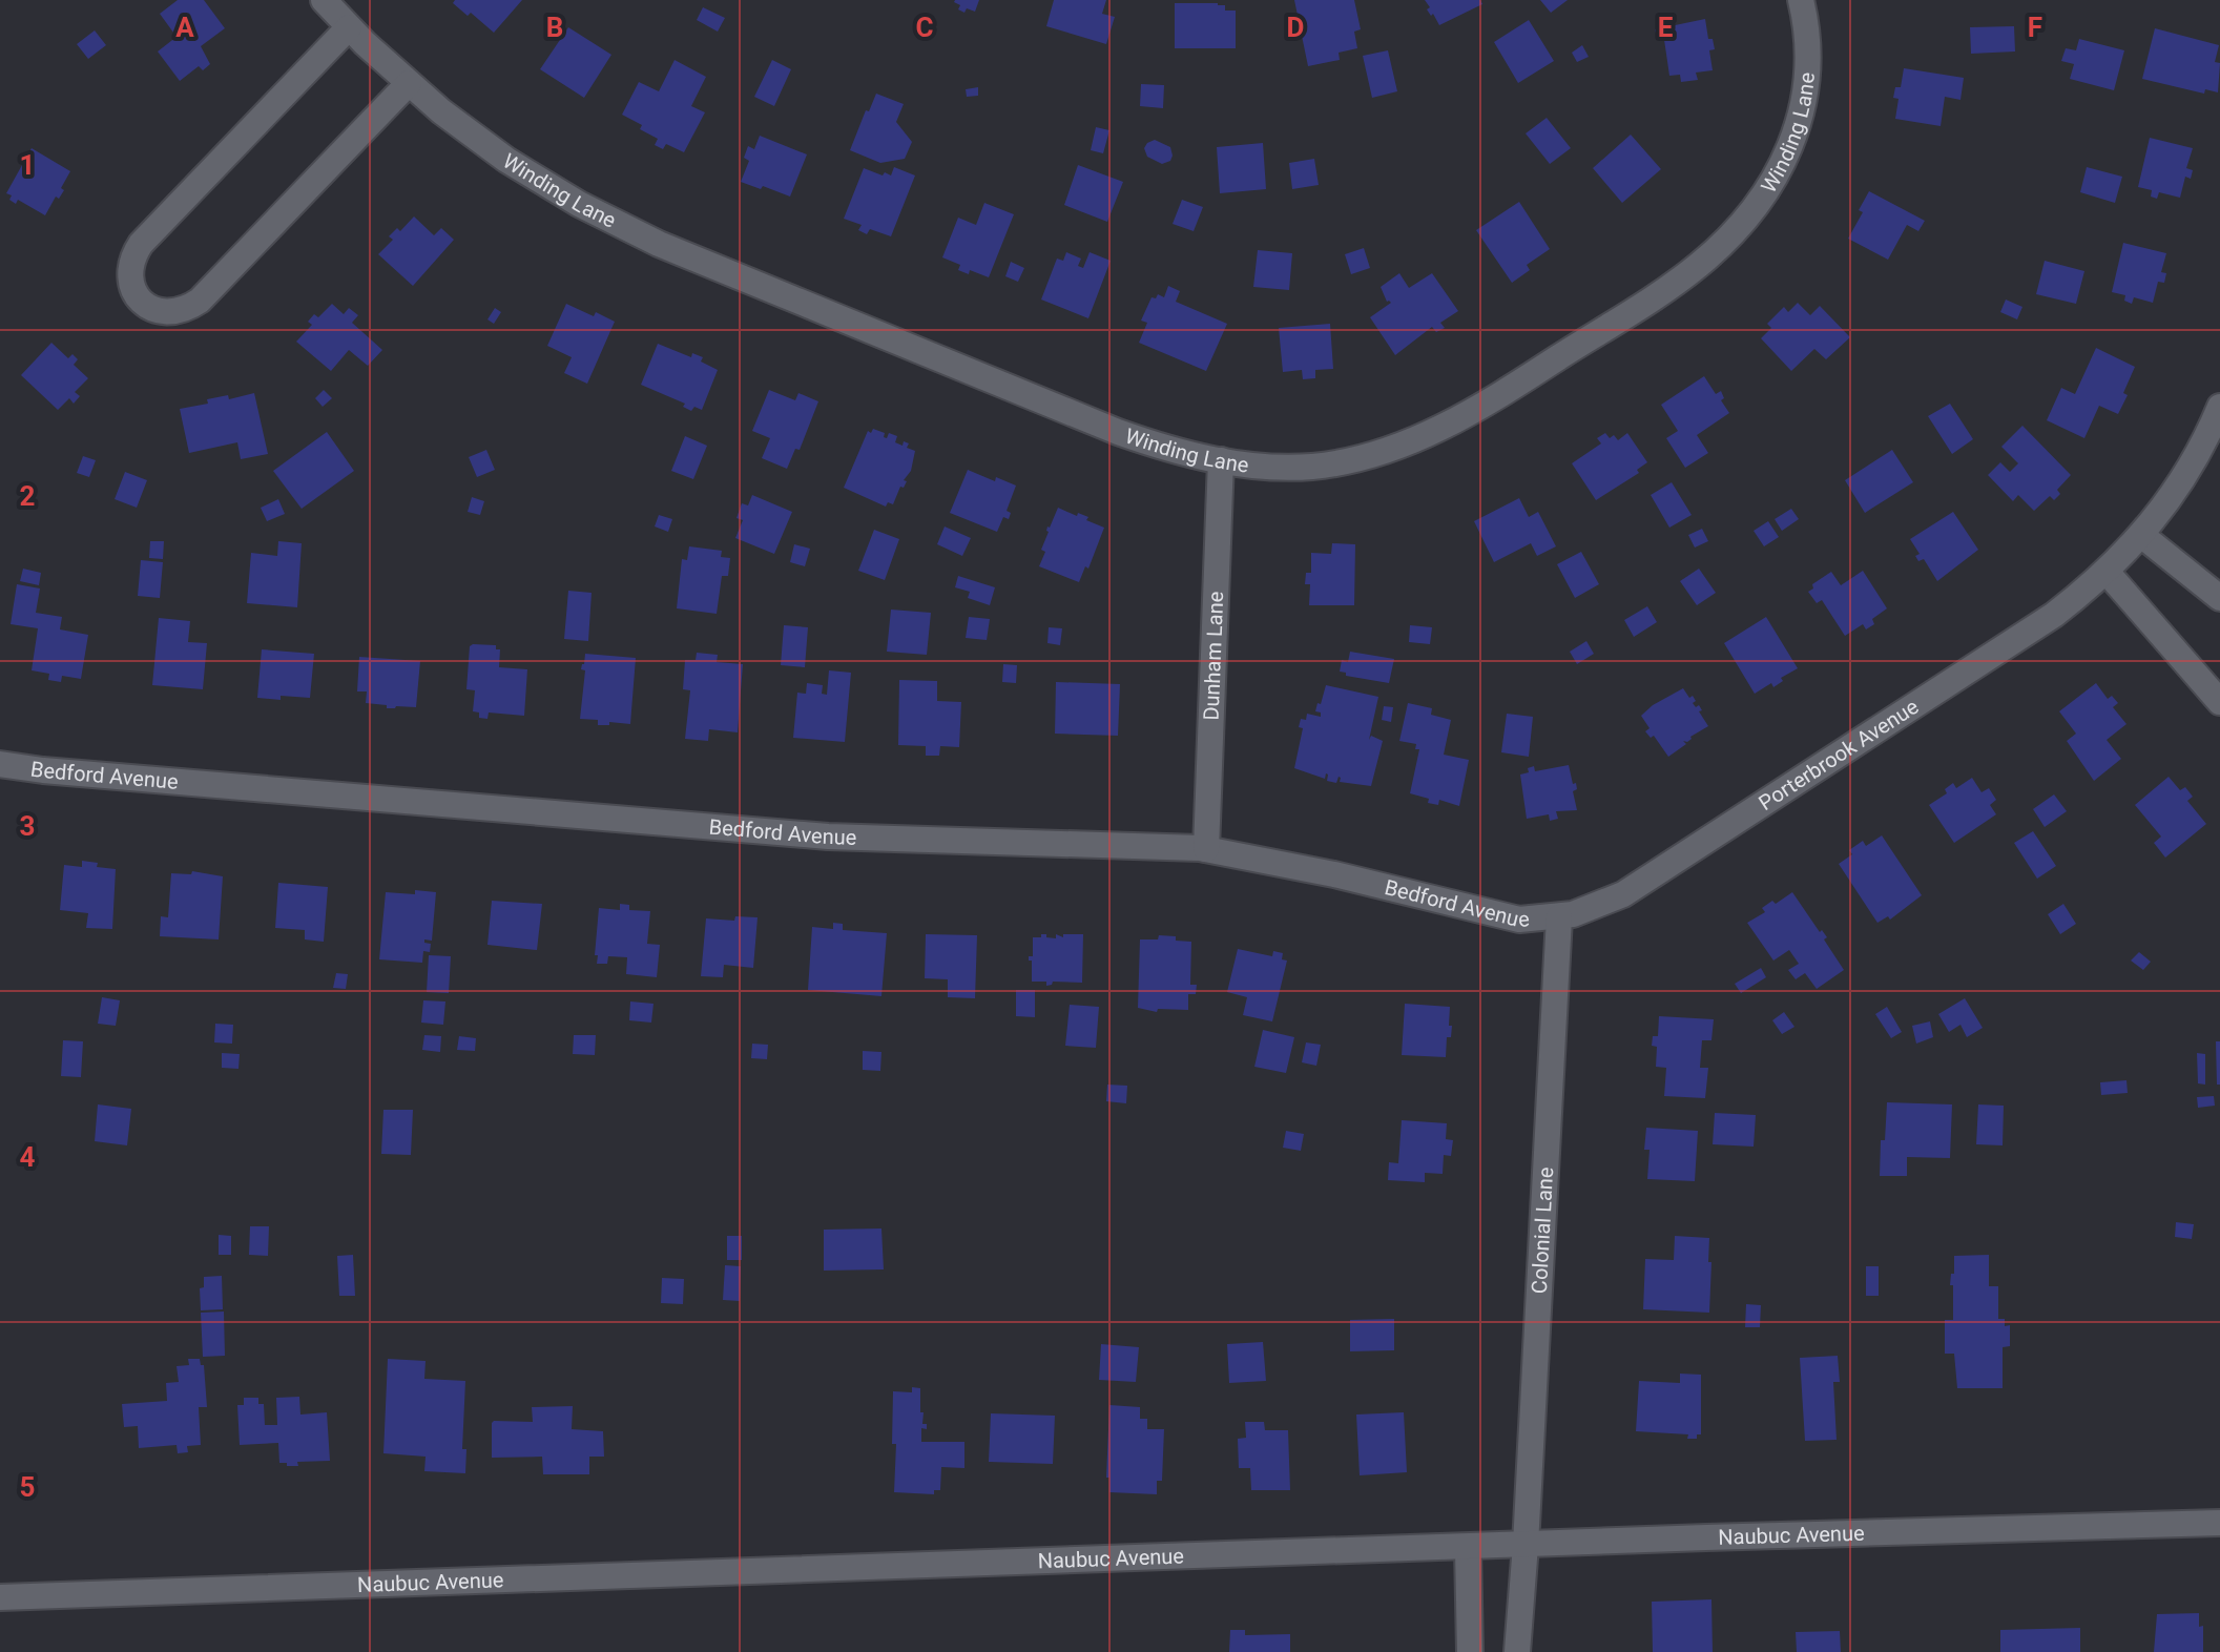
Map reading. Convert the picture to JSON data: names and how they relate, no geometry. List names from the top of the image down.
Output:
{
  "streets": {
    "street": [
      "Winding Lane",
      "Dunham Lane",
      "Porterbrook Avenue",
      "Bedford Avenue",
      "Colonial Lane",
      "Naubuc Avenue"
    ]
  },
  "crossings": [
    ["Winding Lane", "Dunham Lane"],
    ["Dunham Lane", "Bedford Avenue"],
    ["Porterbrook Avenue", "Bedford Avenue"],
    ["Porterbrook Avenue", "Colonial Lane"],
    ["Bedford Avenue", "Colonial Lane"],
    ["Colonial Lane", "Naubuc Avenue"]
  ],
  "grid": {
    "columns": [
      "A",
      "B",
      "C",
      "D",
      "E",
      "F"
    ],
    "rows": [
      "1",
      "2",
      "3",
      "4",
      "5"
    ]
  }
}
